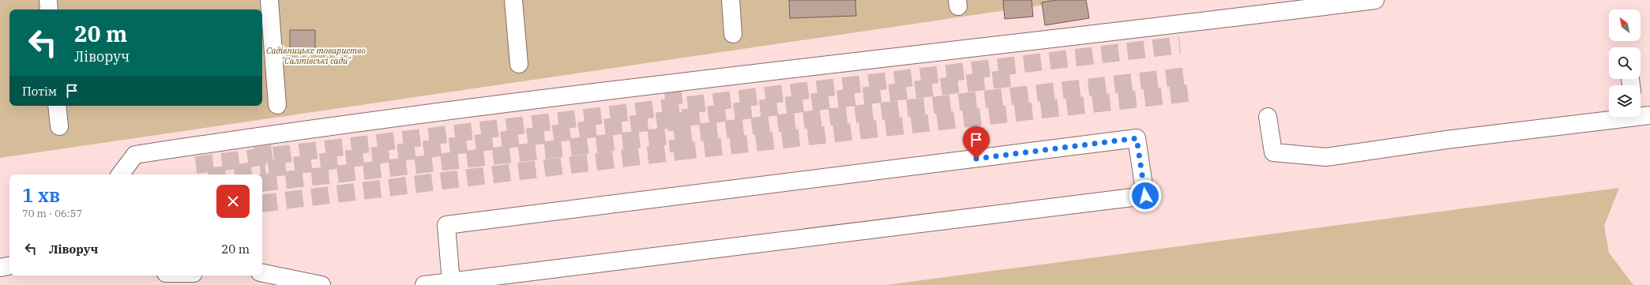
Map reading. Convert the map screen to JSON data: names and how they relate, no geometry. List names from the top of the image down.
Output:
{
  "parks": ["Садівницьке товариство \"Салтівські сади\""],
  "north": "top left",
  "page": {
    "turn": ["20 m", "Ліворуч"],
    "then": "Потім",
    "heading": ["1 хв", "70 m · 06:57"],
    "list": [
      {
        "name": "Ліворуч",
        "value": "20 m"
      }
    ]
  }
}
